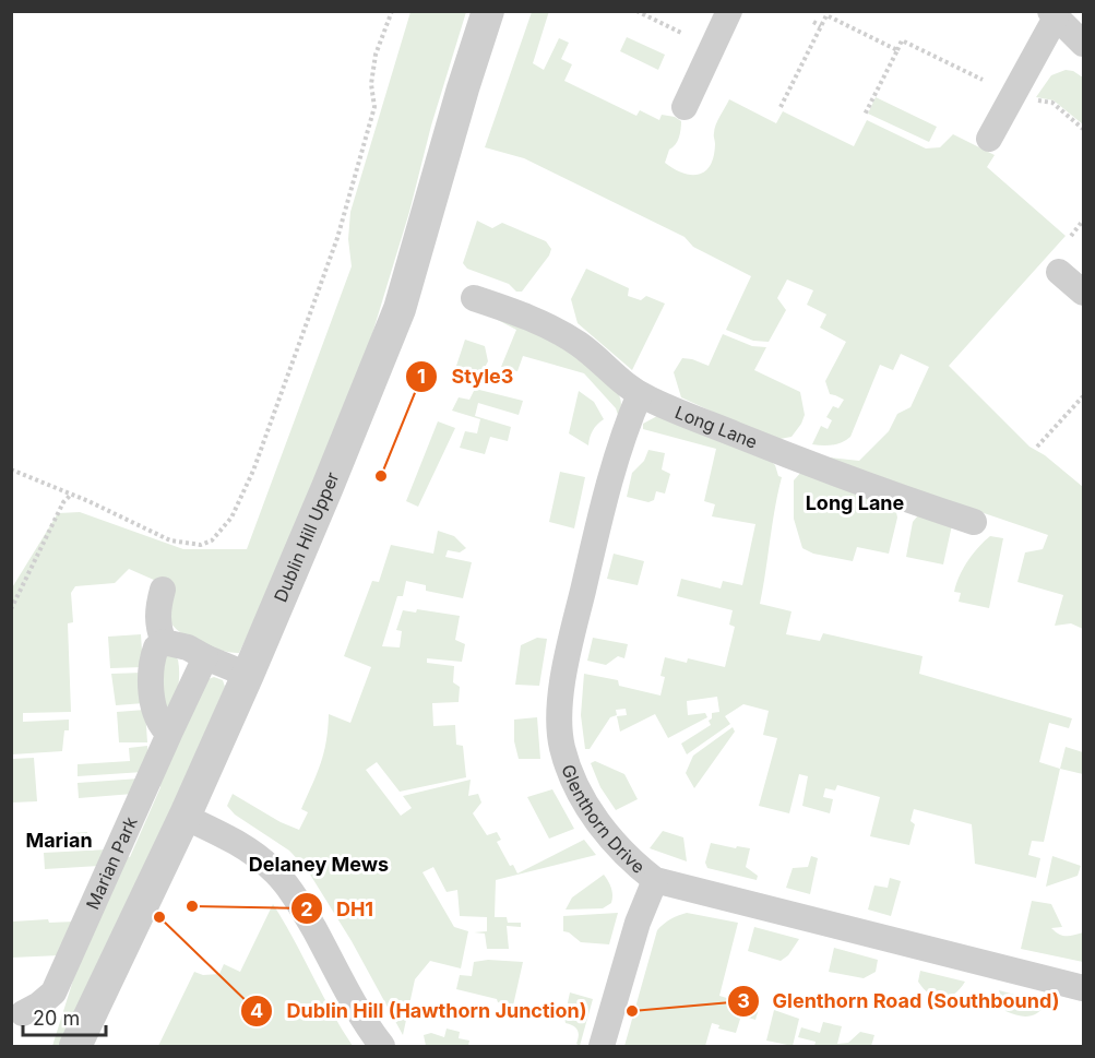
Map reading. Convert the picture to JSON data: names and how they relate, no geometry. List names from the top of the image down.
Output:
{
  "streets": {
    "street": [
      "Long Lane",
      "Dublin Hill Upper",
      "Glenthorn Drive",
      "Marian Park"
    ]
  },
  "crossings": [
    ["Long Lane", "Glenthorn Drive"]
  ],
  "districts": ["Long Lane", "Marian", "Delaney Mews"],
  "places": [
    "Style3",
    "DH1",
    "Dublin Hill (Hawthorn Junction)",
    "Glenthorn Road (Southbound)"
  ],
  "scale_bar": "20 m"
}
